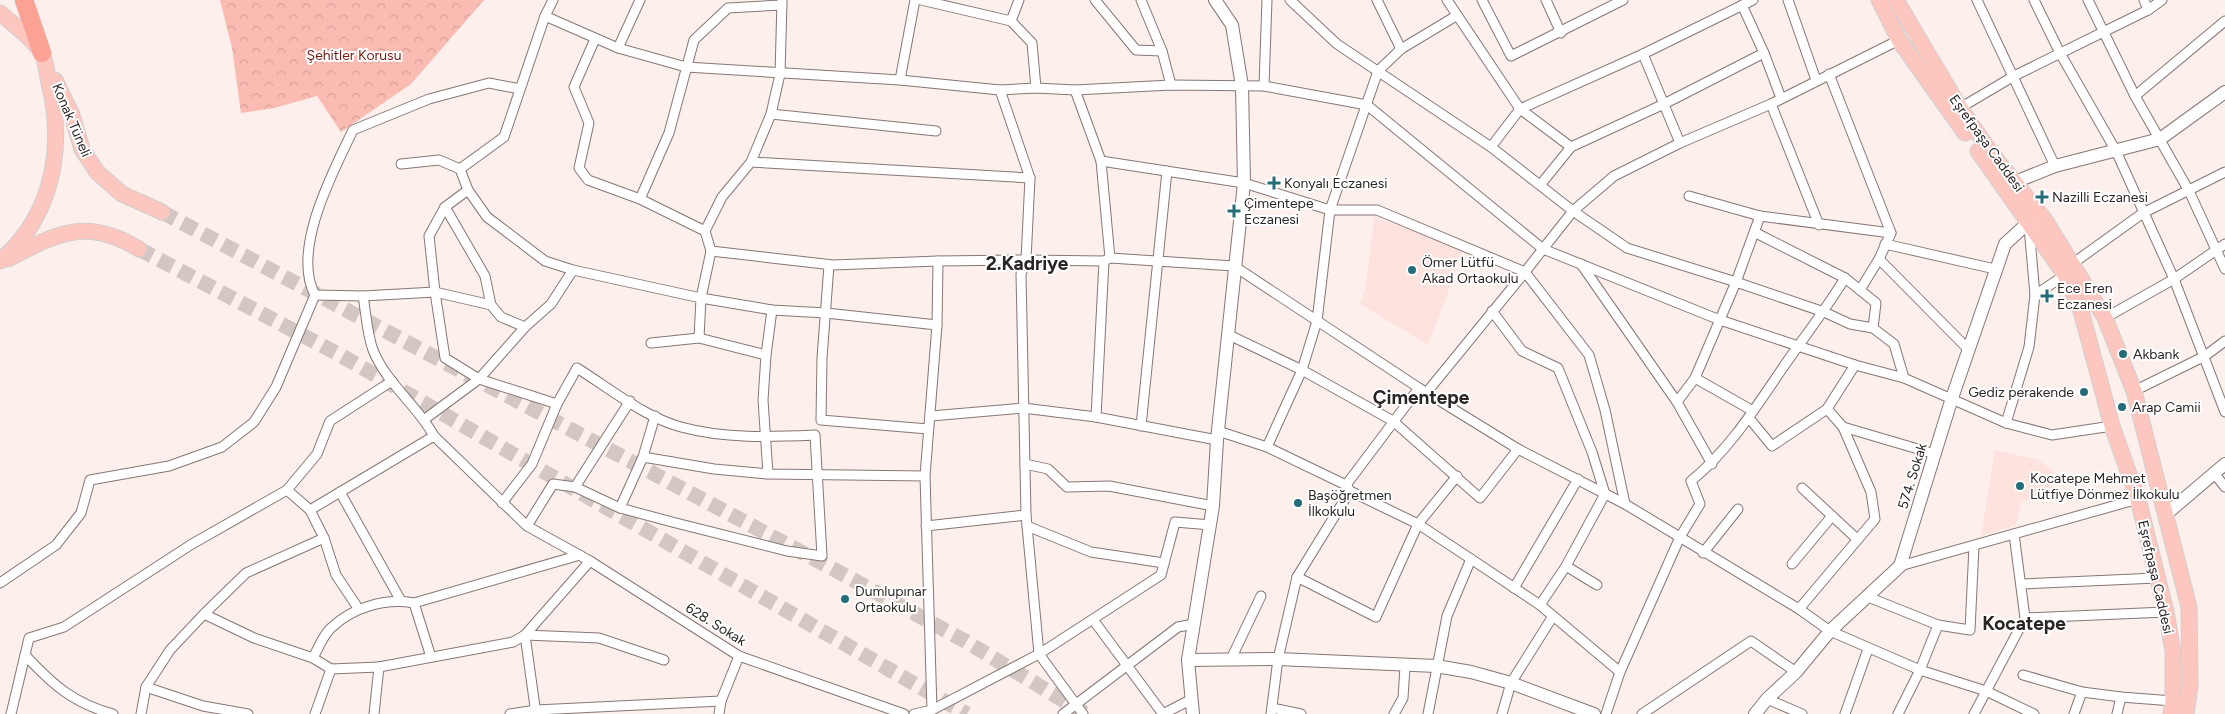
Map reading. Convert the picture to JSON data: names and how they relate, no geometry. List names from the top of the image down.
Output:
{
  "streets": {
    "main road": ["Konak Tüneli", "Eşrefpaşa Caddesi"],
    "street": ["574. Sokak", "628. Sokak"]
  },
  "crossings": [
    ["Eşrefpaşa Caddesi", "574. Sokak"]
  ],
  "districts": ["2.Kadriye", "Çimentepe", "Kocatepe"],
  "parks": ["Şehitler Korusu"],
  "places": {
    "health": [
      "Konyalı Eczanesi",
      "Nazilli Eczanesi",
      "Çimentepe Eczanesi",
      "Ece Eren Eczanesi"
    ],
    "other": [
      "Ömer Lütfü Akad Ortaokulu",
      "Akbank",
      "Gediz perakende",
      "Arap Camii",
      "Kocatepe Mehmet Lütfiye Dönmez İlkokulu",
      "Başöğretmen İlkokulu",
      "Dumlupınar Ortaokulu"
    ]
  }
}
